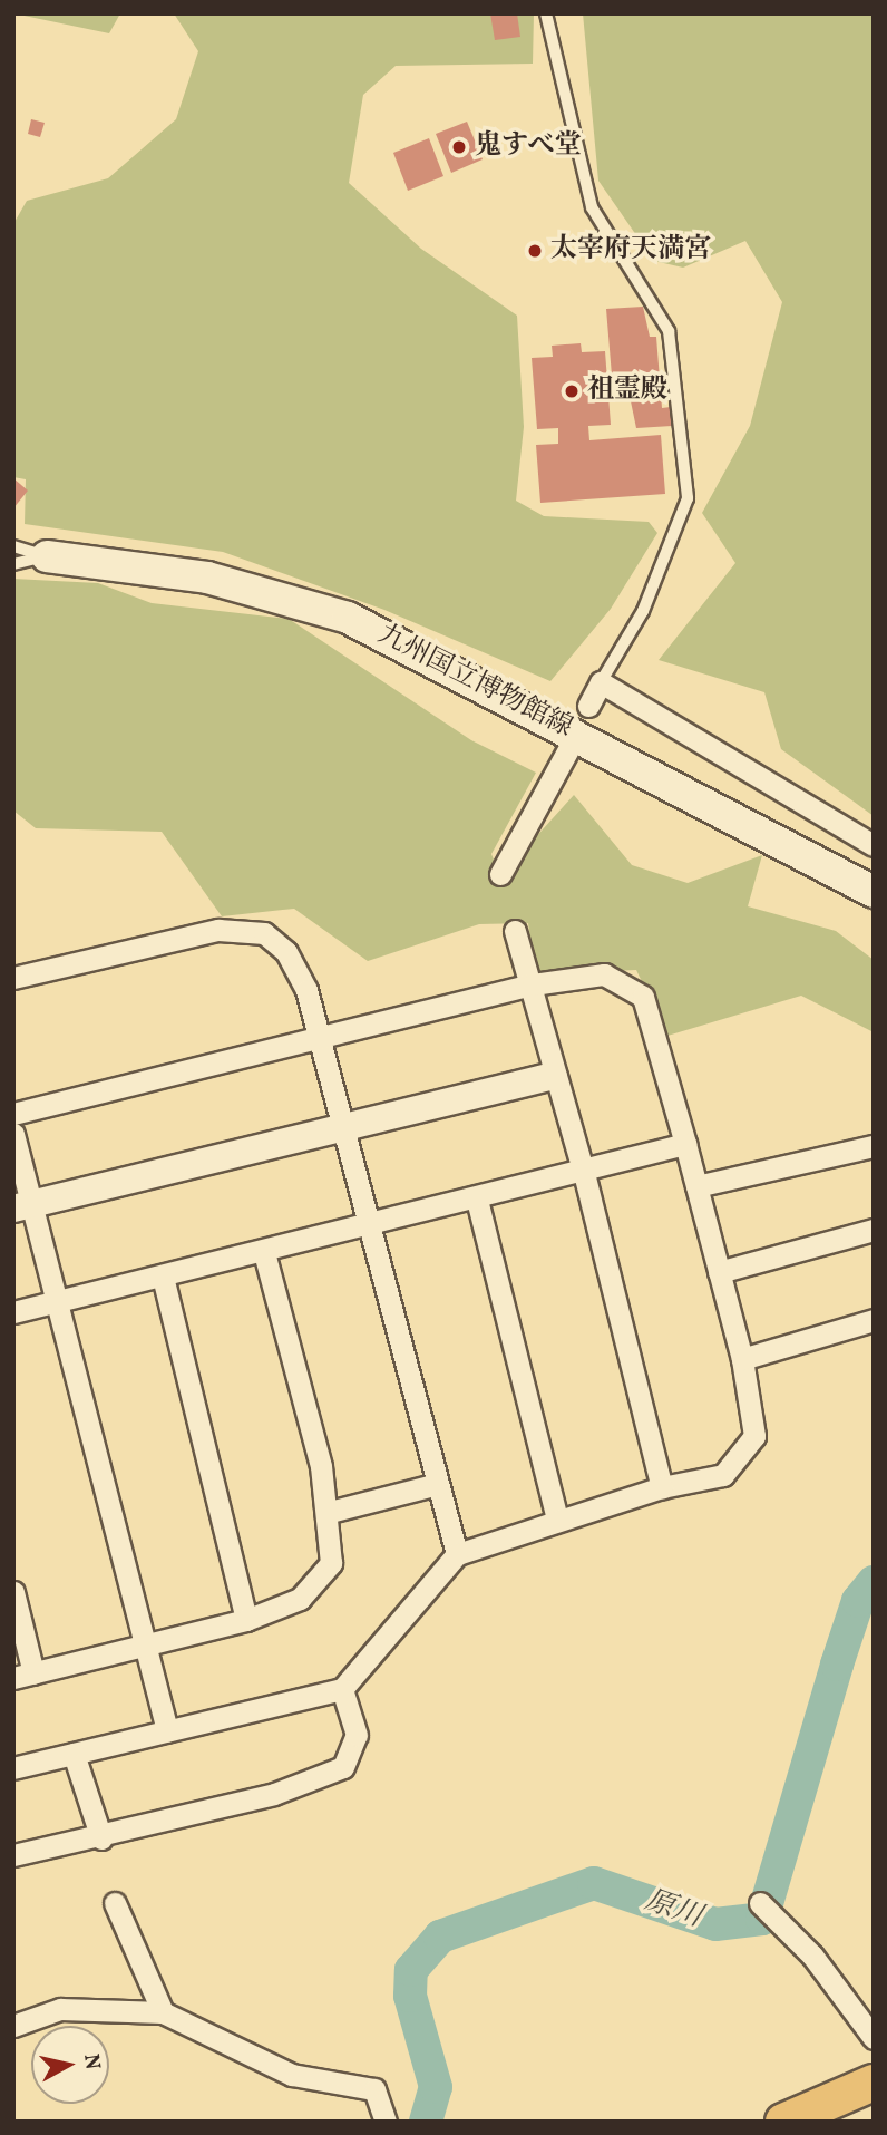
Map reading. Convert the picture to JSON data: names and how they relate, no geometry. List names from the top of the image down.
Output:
{
  "streets": {
    "main road": ["九州国立博物館線"]
  },
  "water": ["原川"],
  "places": ["鬼すべ堂", "太宰府天満宮", "祖霊殿"],
  "north": "right"
}
